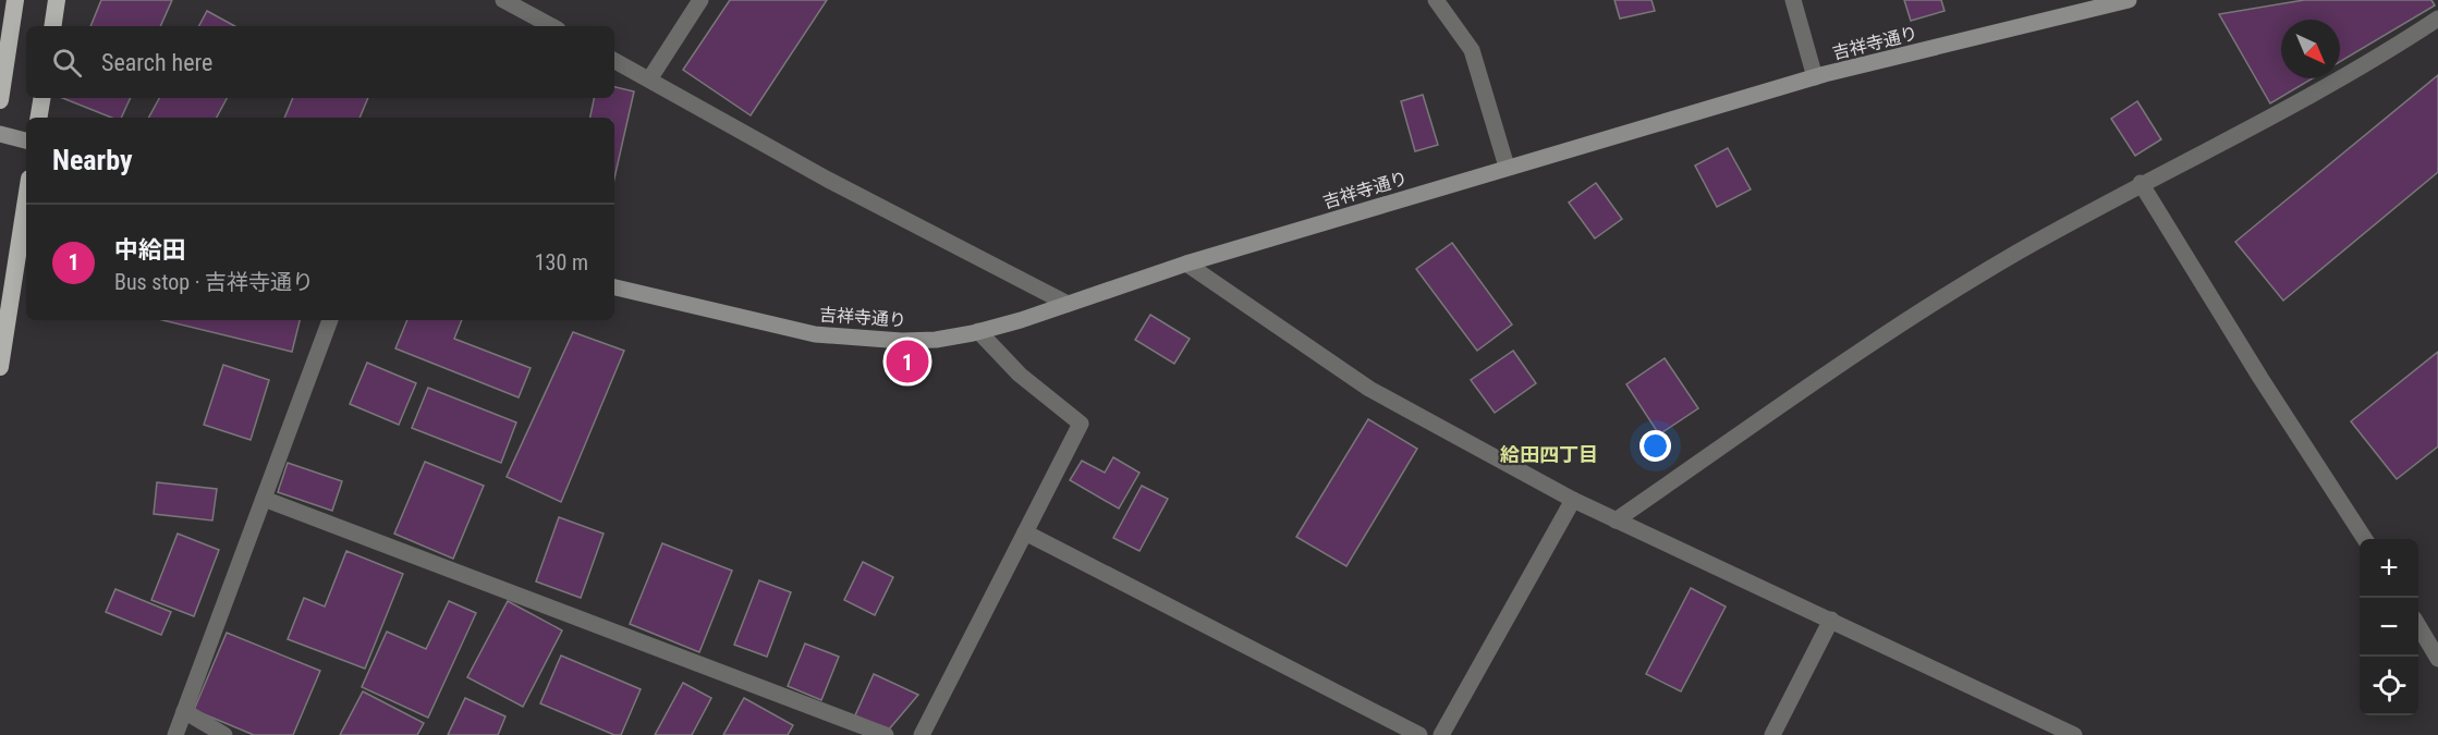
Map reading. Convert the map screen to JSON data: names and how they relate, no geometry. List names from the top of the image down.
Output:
{
  "streets": {
    "main road": ["吉祥寺通り"]
  },
  "districts": ["給田四丁目"],
  "north": "bottom right",
  "page": {
    "search": "Search here",
    "heading": "Nearby",
    "list": [
      {
        "mark": "1",
        "name": "中給田",
        "note": "Bus stop · 吉祥寺通り",
        "value": "130 m"
      }
    ],
    "pins": "1",
    "map_buttons": ["+", "−"]
  }
}
